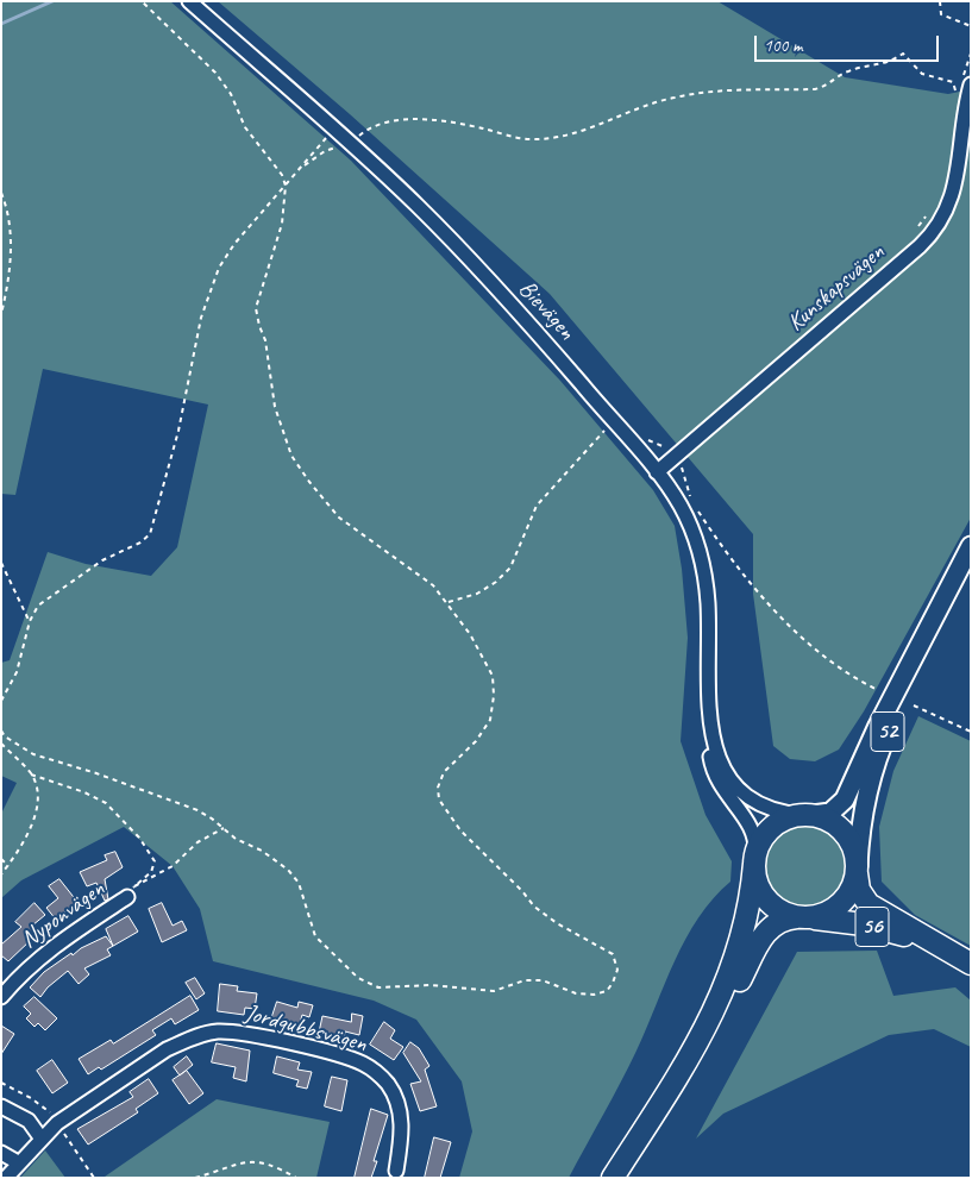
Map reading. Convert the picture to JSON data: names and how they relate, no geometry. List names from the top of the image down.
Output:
{
  "streets": {
    "highway": ["52", "56"],
    "street": [
      "Kunskapsvägen",
      "Bievägen",
      "Nyponvägen",
      "Jordgubbsvägen"
    ]
  },
  "crossings": [
    ["Kunskapsvägen", "Bievägen"],
    ["Bievägen", "52"],
    ["Bievägen", "56"],
    ["52", "56"]
  ],
  "scale_bar": "100 m"
}
